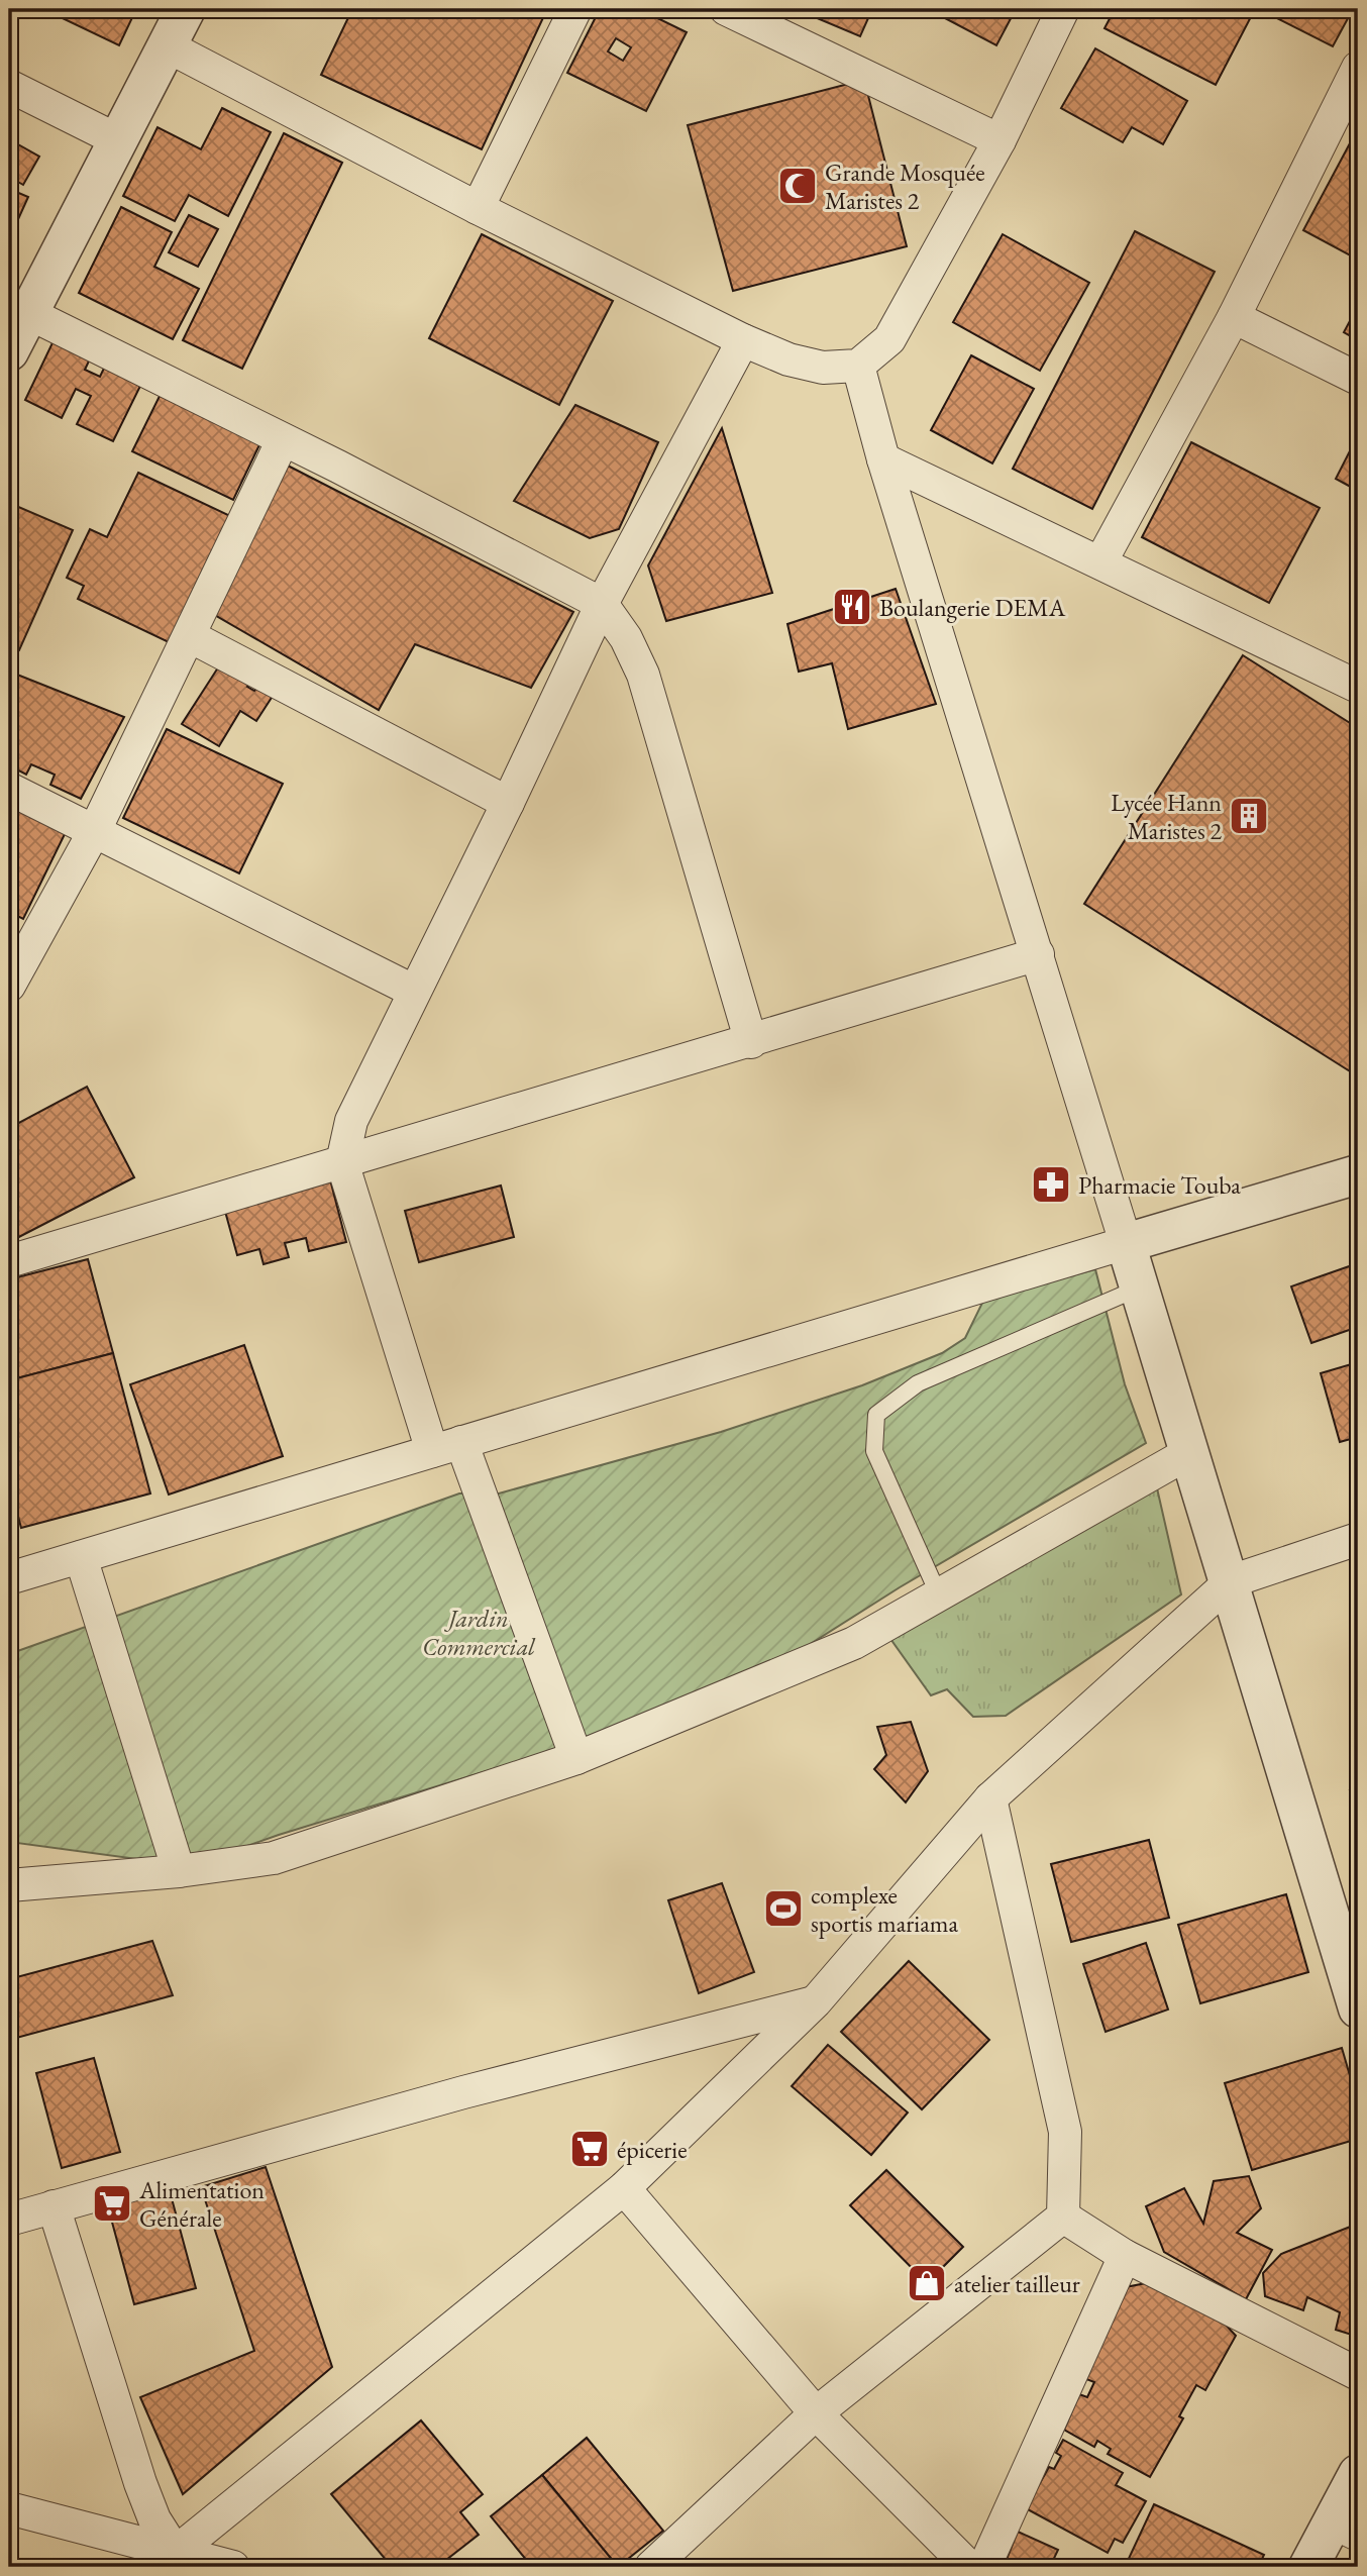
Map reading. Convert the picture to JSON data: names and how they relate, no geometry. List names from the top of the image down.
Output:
{
  "parks": ["Jardin Commercial"],
  "places": {
    "mosque": ["Grande Mosquée Maristes 2"],
    "restaurant": ["Boulangerie DEMA"],
    "building": ["Lycée Hann Maristes 2"],
    "pharmacy": ["Pharmacie Touba"],
    "sports": ["complexe sportis mariama"],
    "supermarket": ["épicerie", "Alimentation Générale"],
    "shop": ["atelier tailleur"]
  }
}
